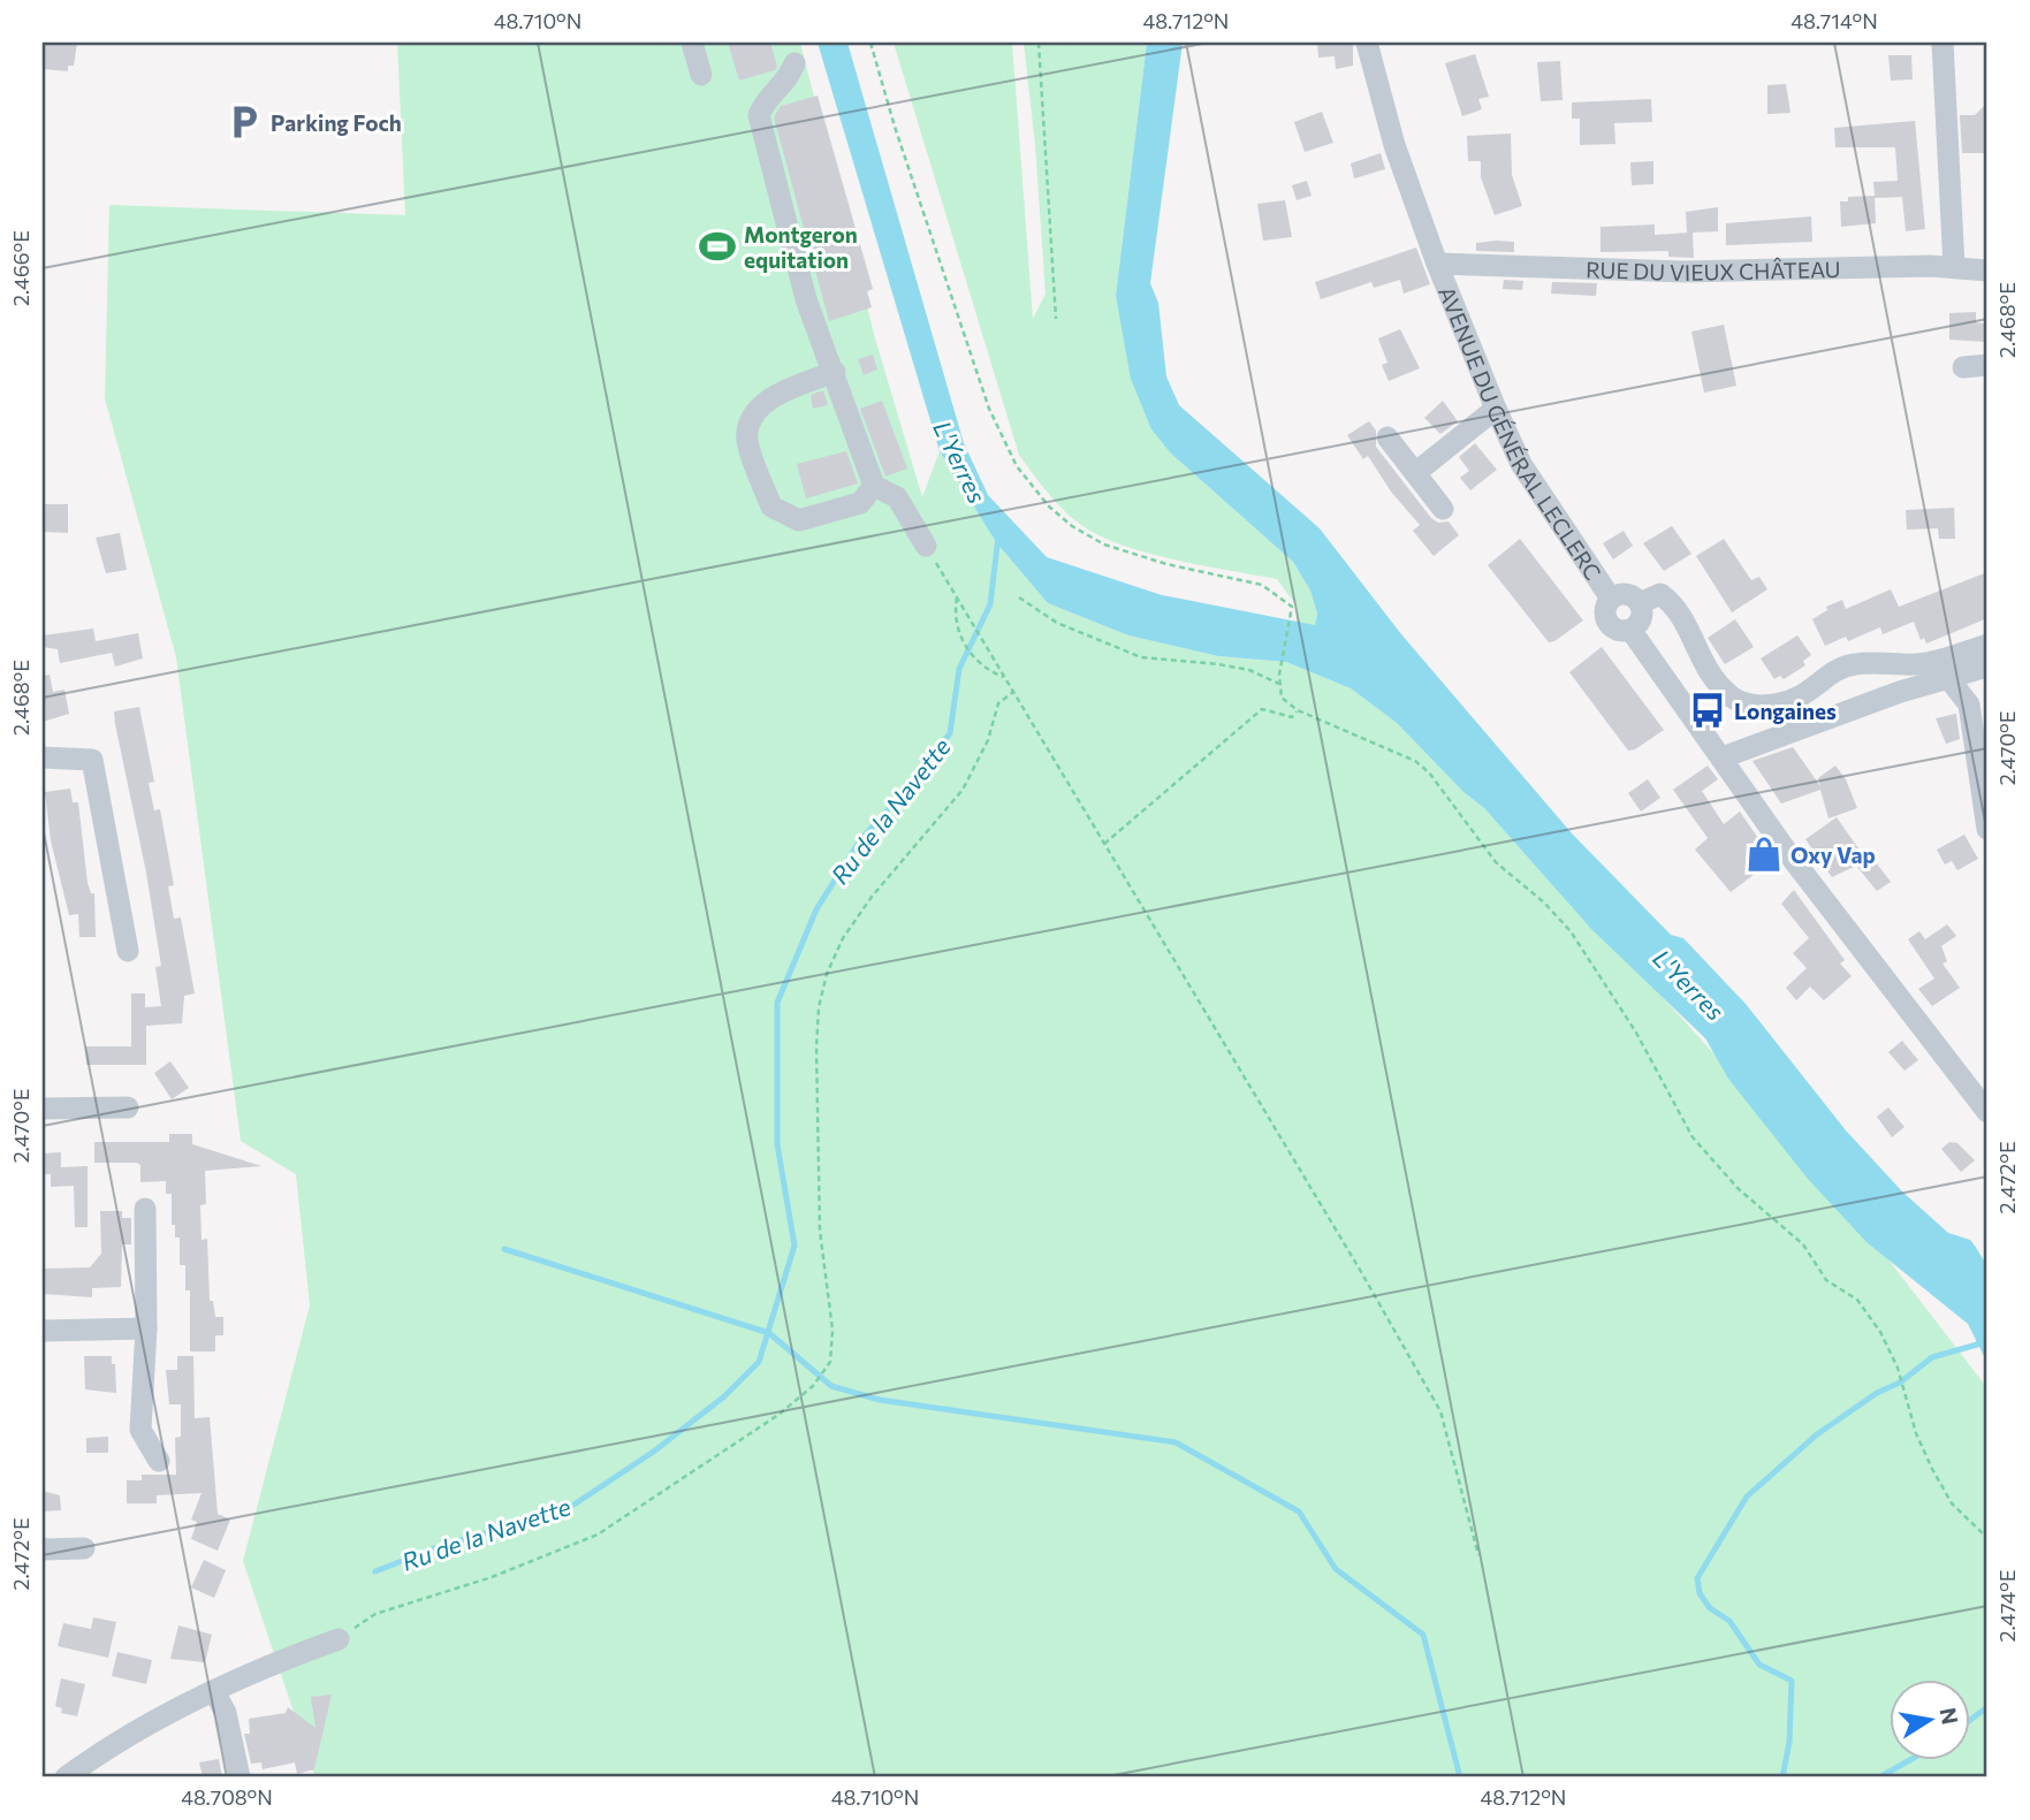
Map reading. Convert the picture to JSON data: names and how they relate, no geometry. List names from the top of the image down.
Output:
{
  "streets": {
    "street": ["RUE DU VIEUX CHÂTEAU", "AVENUE DU GÉNÉRAL LECLERC"]
  },
  "crossings": [
    ["RUE DU VIEUX CHÂTEAU", "AVENUE DU GÉNÉRAL LECLERC"]
  ],
  "water": ["L'Yerres", "Ru de la Navette"],
  "places": {
    "parking": ["Parking Foch"],
    "sports": ["Montgeron equitation"],
    "bus stop": ["Longaines"],
    "shop": ["Oxy Vap"]
  },
  "north": "right",
  "coordinates": [
    "48.710°N",
    "48.712°N",
    "48.714°N",
    "2.466°E",
    "2.468°E",
    "2.470°E",
    "2.472°E",
    "2.474°E",
    "48.708°N"
  ]
}
